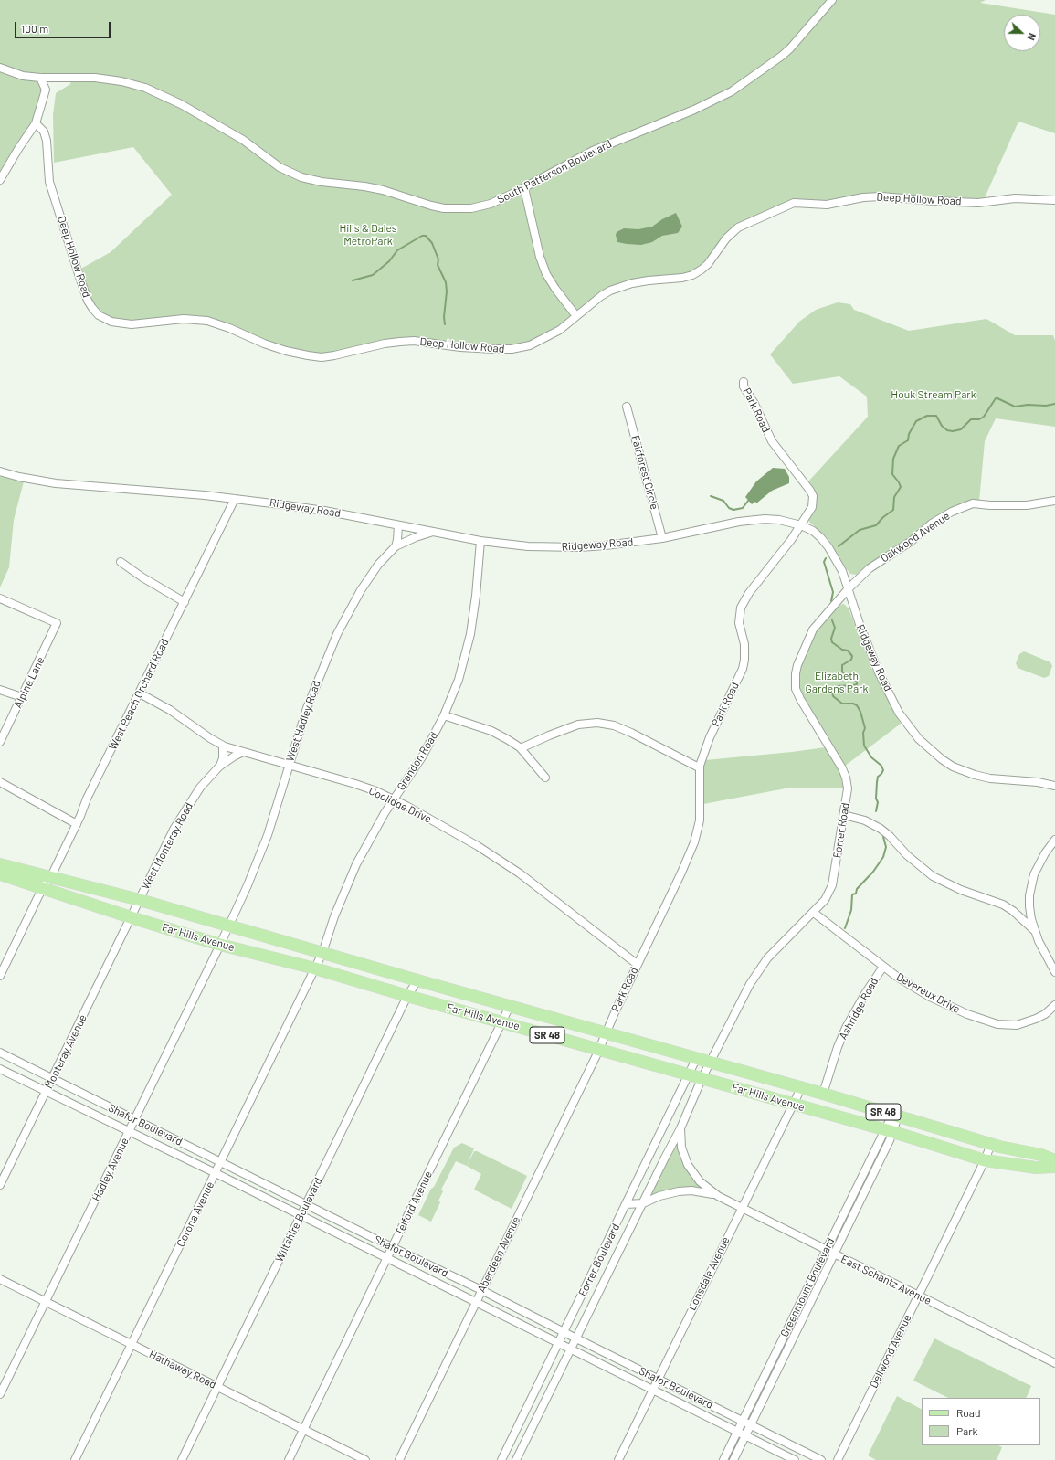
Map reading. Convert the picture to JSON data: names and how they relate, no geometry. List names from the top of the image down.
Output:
{
  "streets": {
    "main road": ["Far Hills Avenue", "SR 48"],
    "street": [
      "South Patterson Boulevard",
      "Deep Hollow Road",
      "Park Road",
      "Fairforest Circle",
      "Ridgeway Road",
      "Oakwood Avenue",
      "Alpine Lane",
      "West Peach Orchard Road",
      "West Hadley Road",
      "Grandon Road",
      "Coolidge Drive",
      "Forrer Road",
      "West Monteray Road",
      "Devereux Drive",
      "Ashridge Road",
      "Monteray Avenue",
      "Shafor Boulevard",
      "Hadley Avenue",
      "Telford Avenue",
      "Corona Avenue",
      "Wiltshire Boulevard",
      "Aberdeen Avenue",
      "Forrer Boulevard",
      "Lonsdale Avenue",
      "East Schantz Avenue",
      "Greenmount Boulevard",
      "Dellwood Avenue",
      "Hathaway Road"
    ]
  },
  "crossings": [
    ["Park Road", "Ridgeway Road"],
    ["Park Road", "Coolidge Drive"],
    ["Park Road", "Far Hills Avenue"],
    ["Park Road", "Aberdeen Avenue"],
    ["Fairforest Circle", "Ridgeway Road"],
    ["Ridgeway Road", "Oakwood Avenue"],
    ["Ridgeway Road", "West Peach Orchard Road"],
    ["Ridgeway Road", "West Hadley Road"],
    ["Ridgeway Road", "Grandon Road"],
    ["Ridgeway Road", "Forrer Road"],
    ["Oakwood Avenue", "Forrer Road"],
    ["West Peach Orchard Road", "Coolidge Drive"],
    ["West Peach Orchard Road", "Far Hills Avenue"],
    ["West Hadley Road", "Coolidge Drive"],
    ["West Hadley Road", "Far Hills Avenue"],
    ["West Hadley Road", "Hadley Avenue"],
    ["Grandon Road", "Coolidge Drive"],
    ["Grandon Road", "Far Hills Avenue"],
    ["Grandon Road", "Corona Avenue"],
    ["Coolidge Drive", "West Monteray Road"],
    ["Forrer Road", "Far Hills Avenue"],
    ["Forrer Road", "Devereux Drive"],
    ["West Monteray Road", "Far Hills Avenue"],
    ["West Monteray Road", "Monteray Avenue"],
    ["Far Hills Avenue", "Ashridge Road"],
    ["Far Hills Avenue", "Monteray Avenue"],
    ["Far Hills Avenue", "Hadley Avenue"],
    ["Far Hills Avenue", "Telford Avenue"],
    ["Far Hills Avenue", "Corona Avenue"],
    ["Far Hills Avenue", "Wiltshire Boulevard"],
    ["Far Hills Avenue", "Aberdeen Avenue"],
    ["Far Hills Avenue", "Forrer Boulevard"],
    ["Far Hills Avenue", "Lonsdale Avenue"],
    ["Far Hills Avenue", "Greenmount Boulevard"],
    ["Far Hills Avenue", "Dellwood Avenue"],
    ["Devereux Drive", "Ashridge Road"],
    ["Monteray Avenue", "Shafor Boulevard"],
    ["Shafor Boulevard", "Hadley Avenue"],
    ["Shafor Boulevard", "Telford Avenue"],
    ["Shafor Boulevard", "Corona Avenue"],
    ["Shafor Boulevard", "Wiltshire Boulevard"],
    ["Shafor Boulevard", "Aberdeen Avenue"],
    ["Shafor Boulevard", "Forrer Boulevard"],
    ["Shafor Boulevard", "Lonsdale Avenue"],
    ["Shafor Boulevard", "Greenmount Boulevard"],
    ["Hadley Avenue", "Hathaway Road"],
    ["Telford Avenue", "Hathaway Road"],
    ["Corona Avenue", "Hathaway Road"],
    ["Wiltshire Boulevard", "Hathaway Road"],
    ["Forrer Boulevard", "East Schantz Avenue"],
    ["Lonsdale Avenue", "East Schantz Avenue"],
    ["East Schantz Avenue", "Greenmount Boulevard"],
    ["East Schantz Avenue", "Dellwood Avenue"]
  ],
  "parks": ["Hills & Dales MetroPark", "Houk Stream Park", "Elizabeth Gardens Park"],
  "legend": ["Road", "Park"],
  "scale_bar": "100 m",
  "north": "right"
}
